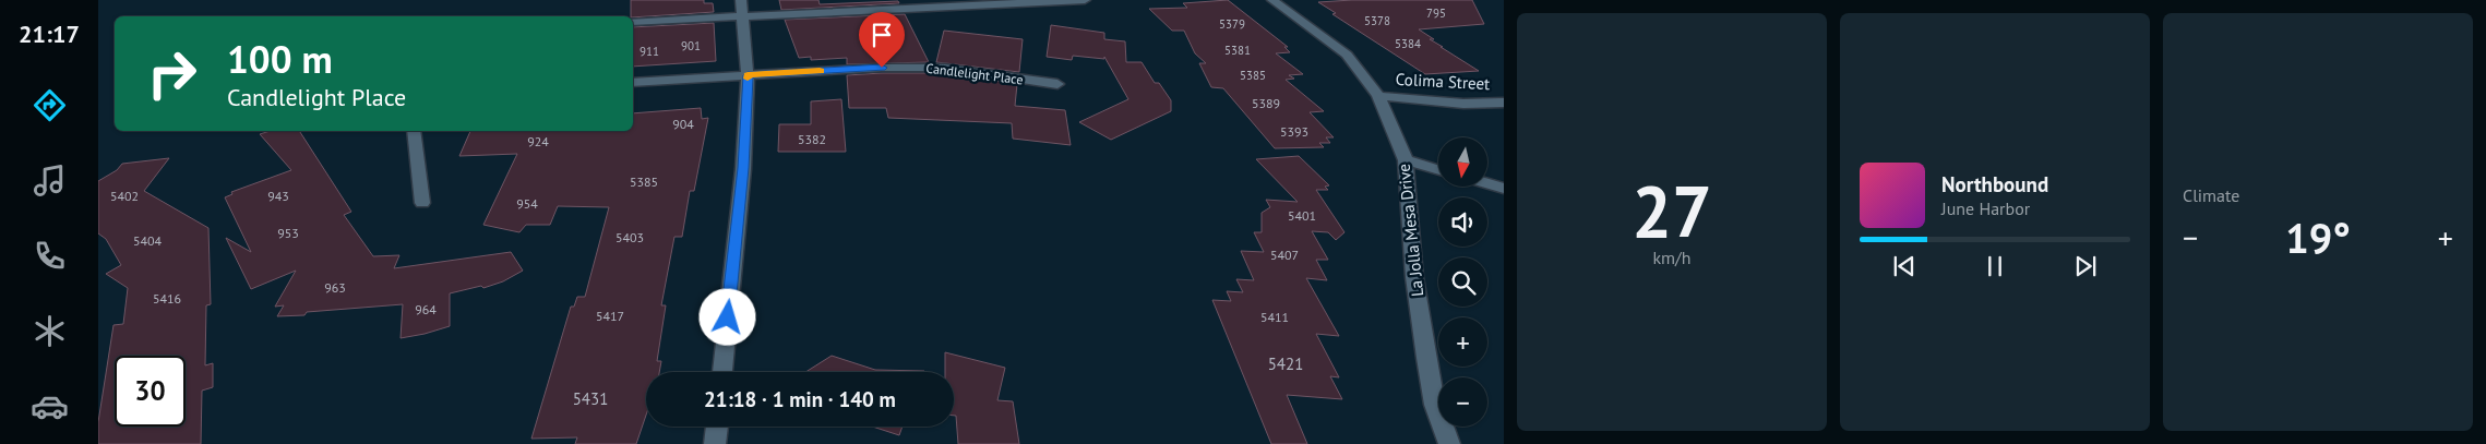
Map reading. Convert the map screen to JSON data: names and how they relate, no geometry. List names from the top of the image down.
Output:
{
  "streets": {
    "street": ["Candlelight Place", "Colima Street", "La Jolla Mesa Drive"]
  },
  "crossings": [
    ["Colima Street", "La Jolla Mesa Drive"]
  ],
  "house_numbers": [
    "795",
    "5378",
    "5379",
    "5384",
    "901",
    "5381",
    "911",
    "5385",
    "5389",
    "904",
    "5393",
    "5382",
    "924",
    "5385",
    "5402",
    "943",
    "954",
    "5401",
    "953",
    "5403",
    "5404",
    "5407",
    "963",
    "5416",
    "964",
    "5417",
    "5411",
    "5421",
    "5431"
  ],
  "north": "bottom",
  "page": {
    "tabs": "21:17",
    "tile": [
      ["27", "km/h"],
      "Climate"
    ],
    "turn": ["100 m", "Candlelight Place"],
    "map_buttons": ["+", "−"],
    "song": ["Northbound", "June Harbor"],
    "heat": ["−", "19°", "+"],
    "limit": "30",
    "trip": "21:18 · 1 min · 140 m"
  }
}
